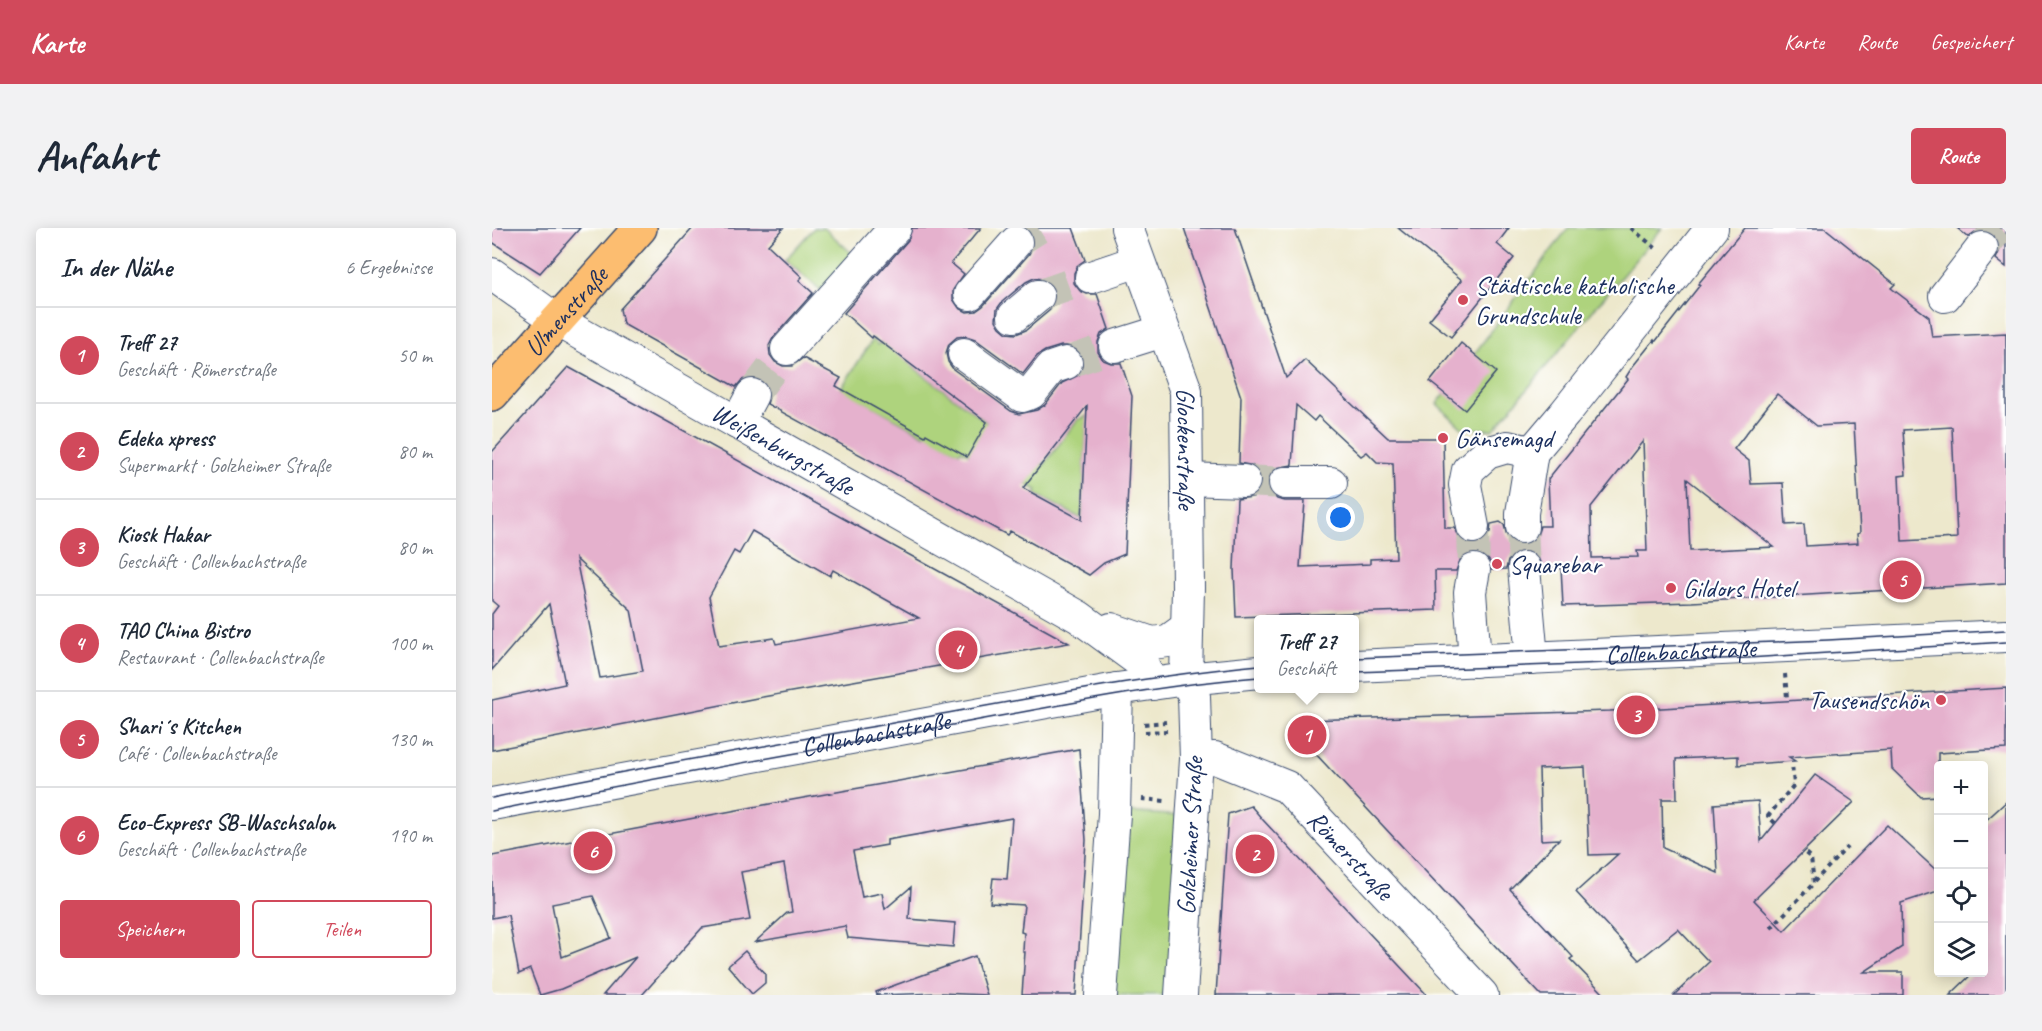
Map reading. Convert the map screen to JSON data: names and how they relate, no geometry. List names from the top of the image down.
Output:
{
  "streets": {
    "main road": ["Ulmenstraße"],
    "street": [
      "Weißenburgstraße",
      "Glockenstraße",
      "Collenbachstraße",
      "Golzheimer Straße",
      "Römerstraße"
    ]
  },
  "crossings": [
    ["Ulmenstraße", "Weißenburgstraße"],
    ["Weißenburgstraße", "Glockenstraße"],
    ["Weißenburgstraße", "Collenbachstraße"],
    ["Glockenstraße", "Collenbachstraße"],
    ["Glockenstraße", "Golzheimer Straße"],
    ["Collenbachstraße", "Golzheimer Straße"],
    ["Golzheimer Straße", "Römerstraße"]
  ],
  "places": [
    "Städtische katholische Grundschule",
    "Gänsemagd",
    "Squarebar",
    "Gildors Hotel",
    "Tausendschön"
  ],
  "page": {
    "header": "Karte",
    "nav": ["Karte", "Route", "Gespeichert"],
    "buttons": [
      "Route",
      ["Speichern", "Teilen"]
    ],
    "title": "Anfahrt",
    "heading": ["In der Nähe", "6 Ergebnisse"],
    "list": [
      {
        "mark": "1",
        "name": "Treff 27",
        "note": "Geschäft · Römerstraße",
        "value": "50 m"
      },
      {
        "mark": "2",
        "name": "Edeka xpress",
        "note": "Supermarkt · Golzheimer Straße",
        "value": "80 m"
      },
      {
        "mark": "3",
        "name": "Kiosk Hakar",
        "note": "Geschäft · Collenbachstraße",
        "value": "80 m"
      },
      {
        "mark": "4",
        "name": "TAO China Bistro",
        "note": "Restaurant · Collenbachstraße",
        "value": "100 m"
      },
      {
        "mark": "5",
        "name": "Shari´s Kitchen",
        "note": "Café · Collenbachstraße",
        "value": "130 m"
      },
      {
        "mark": "6",
        "name": "Eco-Express SB-Waschsalon",
        "note": "Geschäft · Collenbachstraße",
        "value": "190 m"
      }
    ],
    "pins": [
      "5",
      "4",
      "3",
      "1",
      "6",
      "2"
    ],
    "popup": ["Treff 27", "Geschäft"],
    "map_buttons": ["+", "−"]
  }
}
